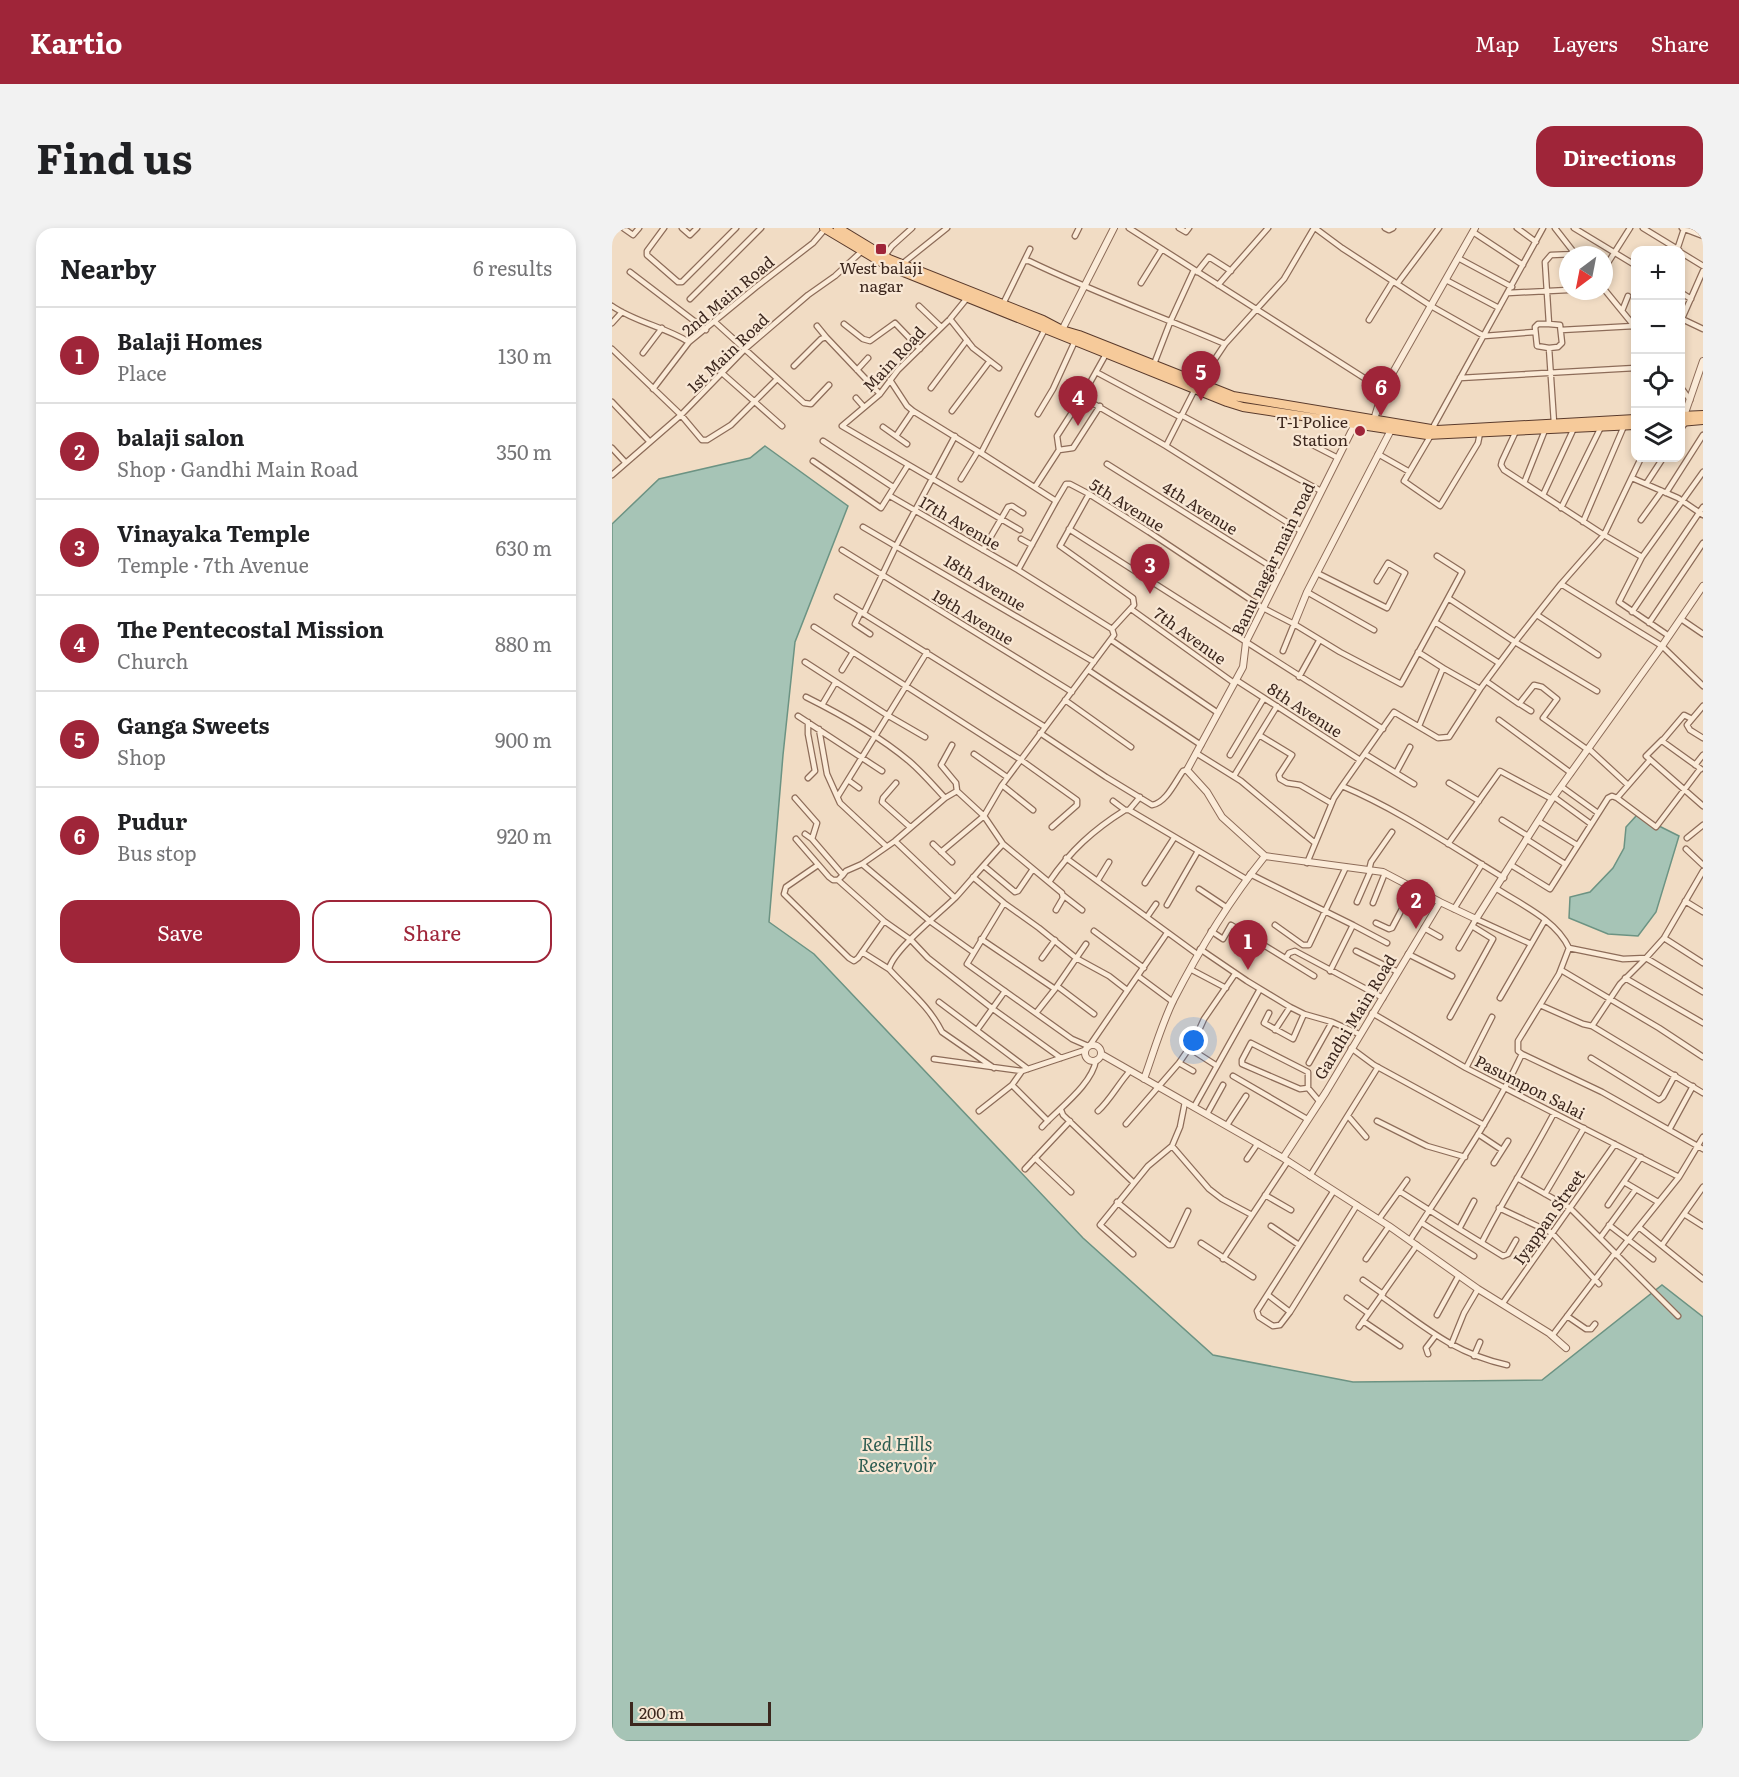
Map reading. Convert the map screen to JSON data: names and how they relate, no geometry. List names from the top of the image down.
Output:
{
  "streets": {
    "street": [
      "2nd Main Road",
      "1st Main Road",
      "Main Road",
      "5th Avenue",
      "4th Avenue",
      "17th Avenue",
      "Banu nagar main road",
      "18th Avenue",
      "19th Avenue",
      "7th Avenue",
      "8th Avenue",
      "Gandhi Main Road",
      "Pasumpon Salai",
      "Iyappan Street"
    ]
  },
  "crossings": [
    ["5th Avenue", "Banu nagar main road"],
    ["4th Avenue", "Banu nagar main road"],
    ["Banu nagar main road", "7th Avenue"],
    ["Banu nagar main road", "8th Avenue"],
    ["7th Avenue", "8th Avenue"],
    ["Gandhi Main Road", "Pasumpon Salai"],
    ["Pasumpon Salai", "Iyappan Street"]
  ],
  "water": ["Red Hills Reservoir"],
  "places": {
    "transit": ["West balaji nagar"],
    "other": ["T-1 Police Station"]
  },
  "scale_bar": "200 m",
  "north": "bottom left",
  "page": {
    "header": "Kartio",
    "nav": ["Map", "Layers", "Share"],
    "title": "Find us",
    "buttons": [
      "Directions",
      ["Save", "Share"]
    ],
    "heading": ["Nearby", "6 results"],
    "map_buttons": ["+", "−"],
    "list": [
      {
        "mark": "1",
        "name": "Balaji Homes",
        "note": "Place",
        "value": "130 m"
      },
      {
        "mark": "2",
        "name": "balaji salon",
        "note": "Shop · Gandhi Main Road",
        "value": "350 m"
      },
      {
        "mark": "3",
        "name": "Vinayaka Temple",
        "note": "Temple · 7th Avenue",
        "value": "630 m"
      },
      {
        "mark": "4",
        "name": "The Pentecostal Mission",
        "note": "Church",
        "value": "880 m"
      },
      {
        "mark": "5",
        "name": "Ganga Sweets",
        "note": "Shop",
        "value": "900 m"
      },
      {
        "mark": "6",
        "name": "Pudur",
        "note": "Bus stop",
        "value": "920 m"
      }
    ],
    "pins": [
      "5",
      "6",
      "4",
      "3",
      "2",
      "1"
    ],
    "scale": "200 m"
  }
}
